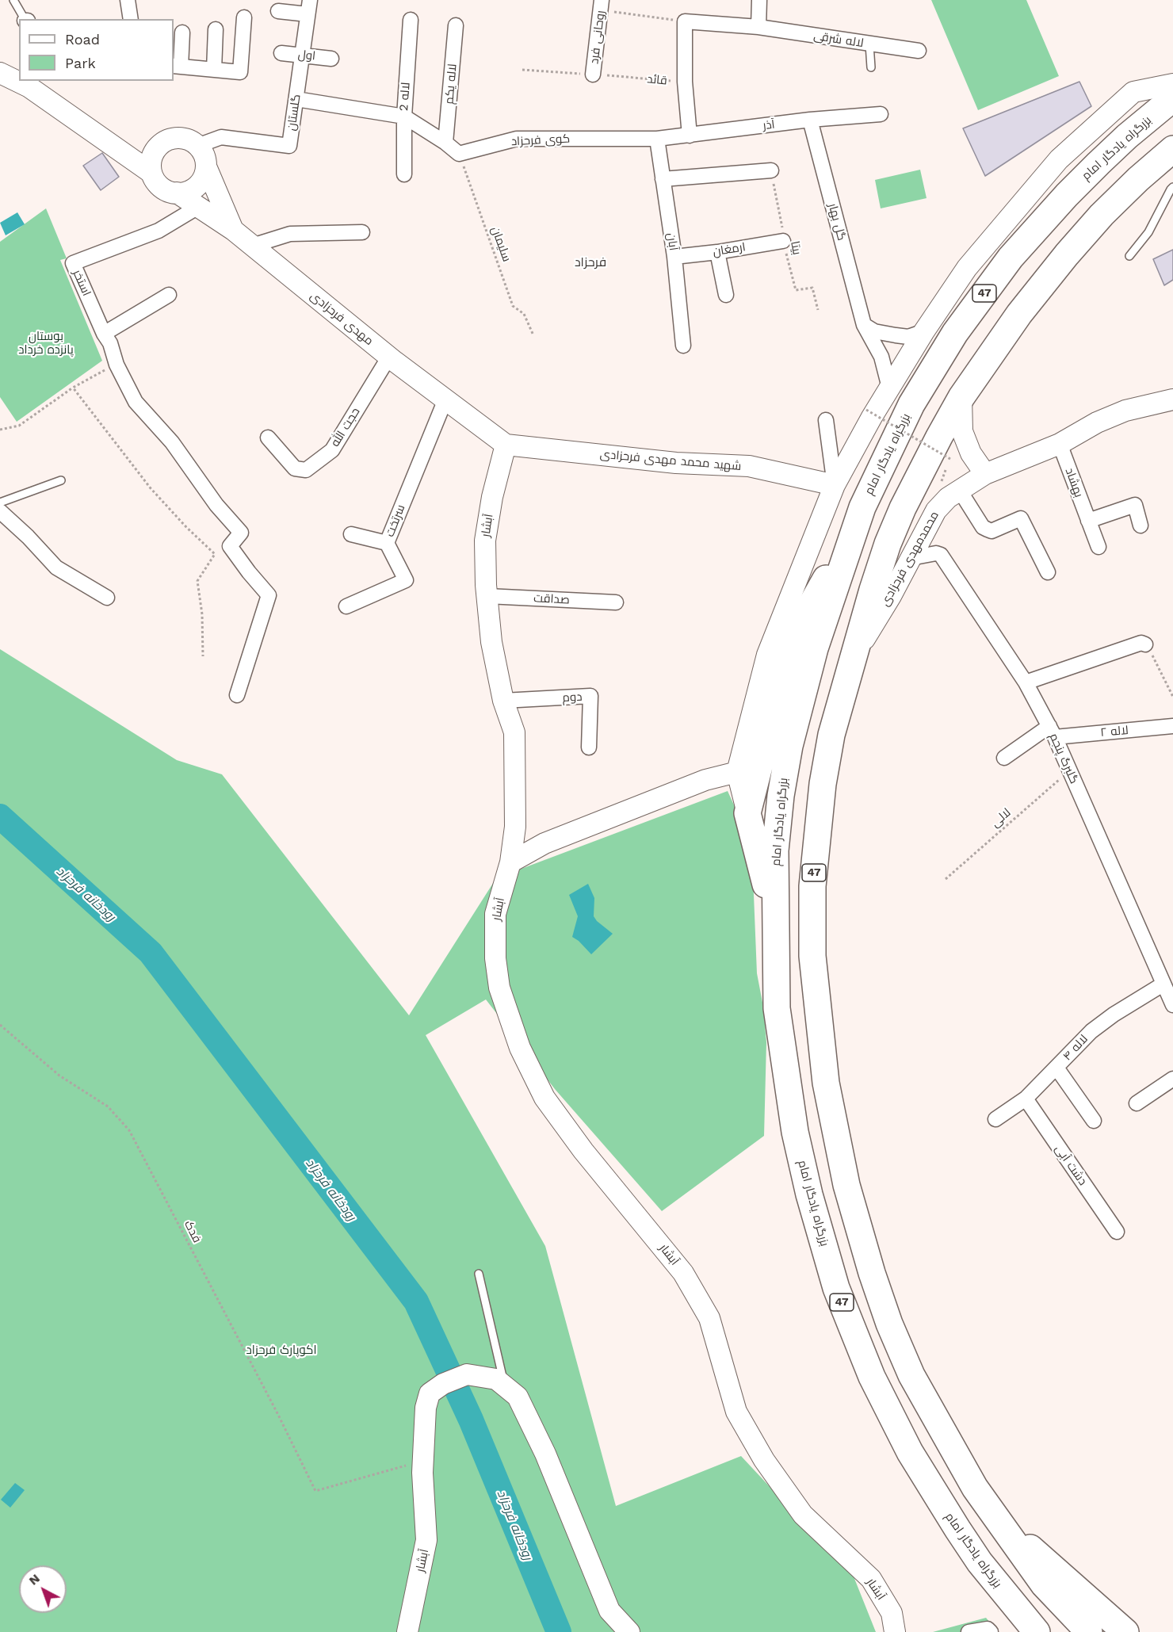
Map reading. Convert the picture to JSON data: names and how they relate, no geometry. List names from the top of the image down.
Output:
{
  "streets": {
    "highway": ["بزرگراه یادگار امام", "47"],
    "street": [
      "روحانی فرد",
      "لاله شرقی",
      "اول",
      "قائد",
      "لاله یکم",
      "لاله 2",
      "گلستان",
      "آذر",
      "کوی فرحزاد",
      "گل بهار",
      "آبان",
      "ارمغان",
      "استخر",
      "مهدی فرحزادی",
      "حجت الله",
      "شهید محمد مهدی فرحزادی",
      "بهشاد",
      "سرتخت",
      "آبشار",
      "محمدمهدی فرحزادی",
      "صداقت",
      "دوم",
      "لاله ۲",
      "گلبرگ پنجم",
      "لاله ۴",
      "دشت آبی"
    ],
    "path": [
      "سلیمان",
      "بیتا",
      "لالی",
      "فدک"
    ]
  },
  "crossings": [
    ["روحانی فرد", "قائد"],
    ["اول", "گلستان"],
    ["گلستان", "مهدی فرحزادی"],
    ["آذر", "کوی فرحزاد"],
    ["آذر", "گل بهار"],
    ["آذر", "آبان"],
    ["کوی فرحزاد", "آبان"],
    ["کوی فرحزاد", "سلیمان"],
    ["آبان", "ارمغان"],
    ["بیتا", "ارمغان"],
    ["استخر", "مهدی فرحزادی"],
    ["47", "محمدمهدی فرحزادی"],
    ["مهدی فرحزادی", "حجت الله"],
    ["مهدی فرحزادی", "شهید محمد مهدی فرحزادی"],
    ["مهدی فرحزادی", "سرتخت"],
    ["مهدی فرحزادی", "آبشار"],
    ["شهید محمد مهدی فرحزادی", "آبشار"],
    ["بهشاد", "محمدمهدی فرحزادی"],
    ["آبشار", "صداقت"],
    ["آبشار", "دوم"],
    ["آبشار", "فدک"],
    ["محمدمهدی فرحزادی", "گلبرگ پنجم"],
    ["لاله ۲", "گلبرگ پنجم"],
    ["گلبرگ پنجم", "لالی"],
    ["گلبرگ پنجم", "لاله ۴"],
    ["لاله ۴", "دشت آبی"]
  ],
  "districts": ["فرحزاد"],
  "water": ["رودخانه فرحزاد"],
  "parks": ["بوستان پانزده خرداد", "اکوپارک فرحزاد"],
  "legend": ["Road", "Park"],
  "north": "top left"
}
